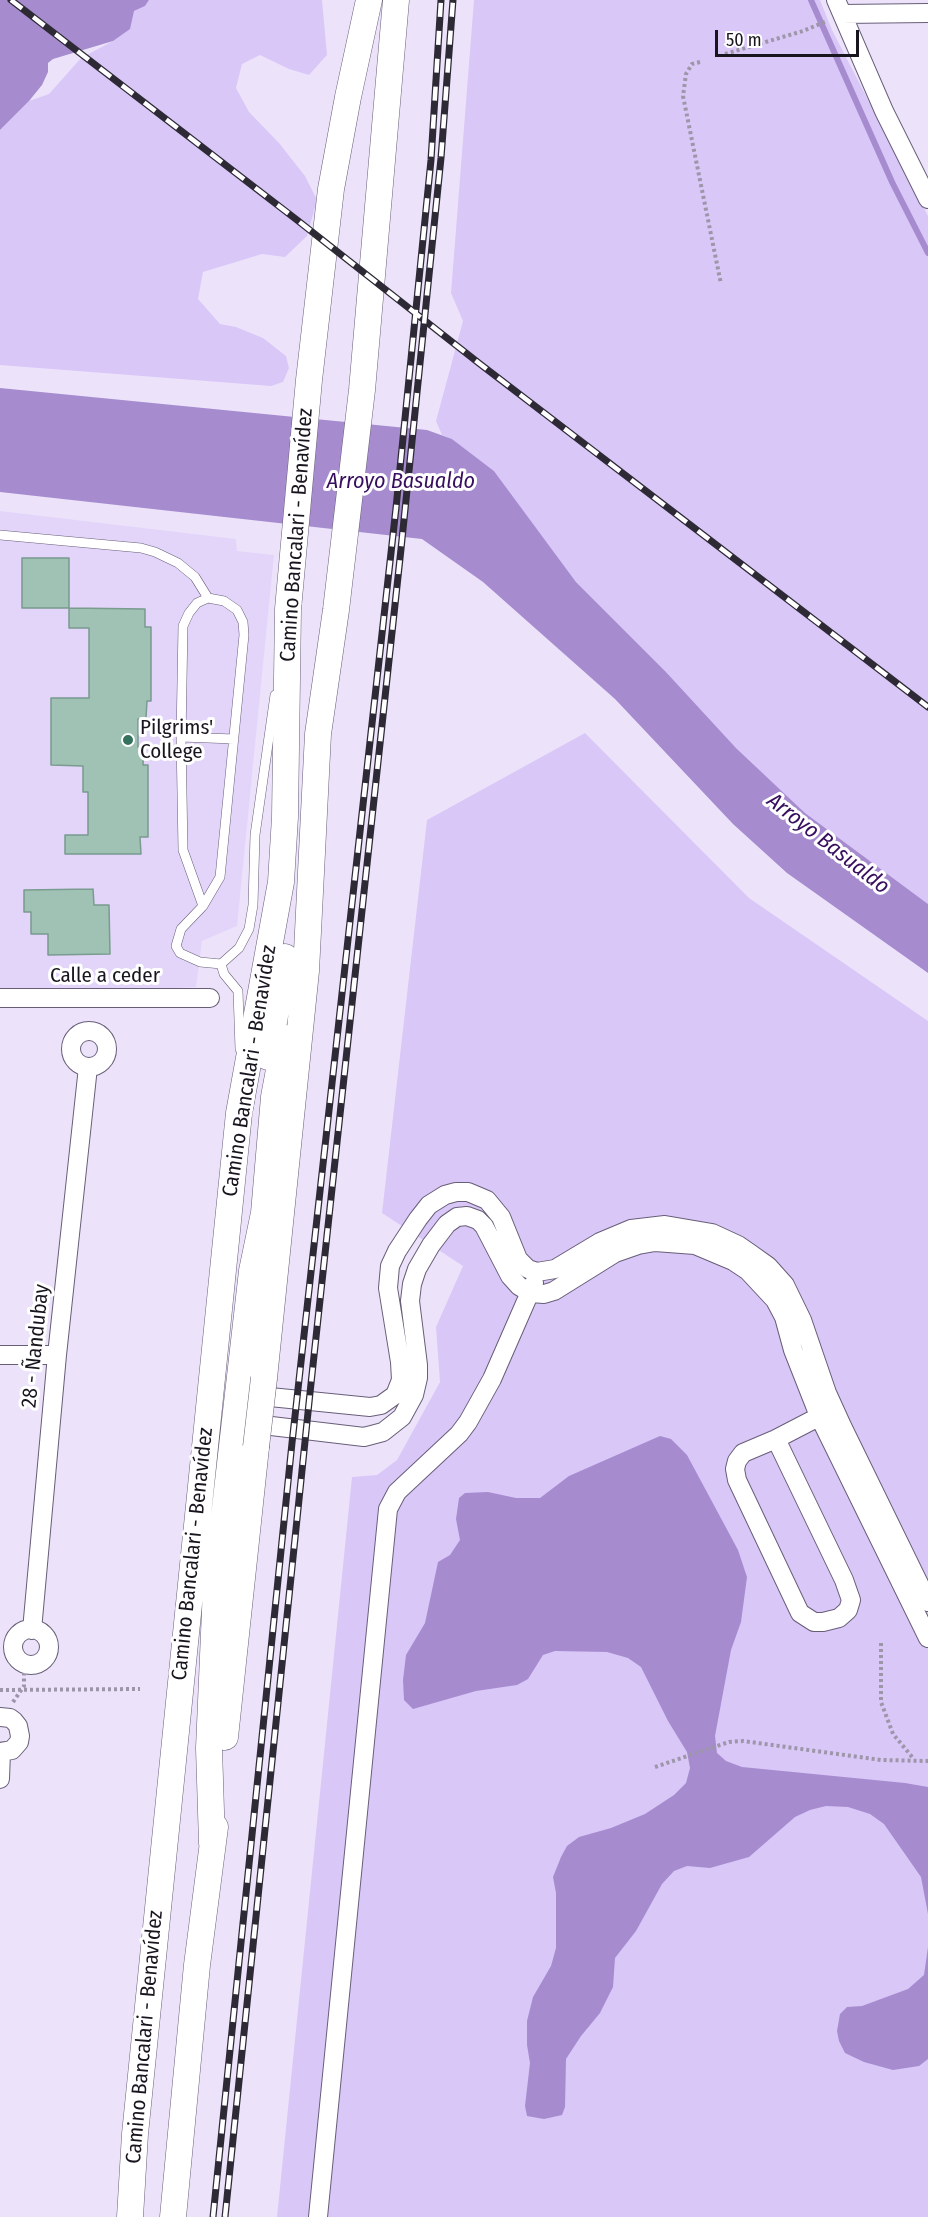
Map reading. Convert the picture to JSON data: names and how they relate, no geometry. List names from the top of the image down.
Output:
{
  "streets": {
    "main road": ["Camino Bancalari - Benavídez"],
    "street": ["Calle a ceder", "28 - Ñandubay"]
  },
  "water": ["Arroyo Basualdo"],
  "places": ["Pilgrims' College"],
  "scale_bar": "50 m"
}
